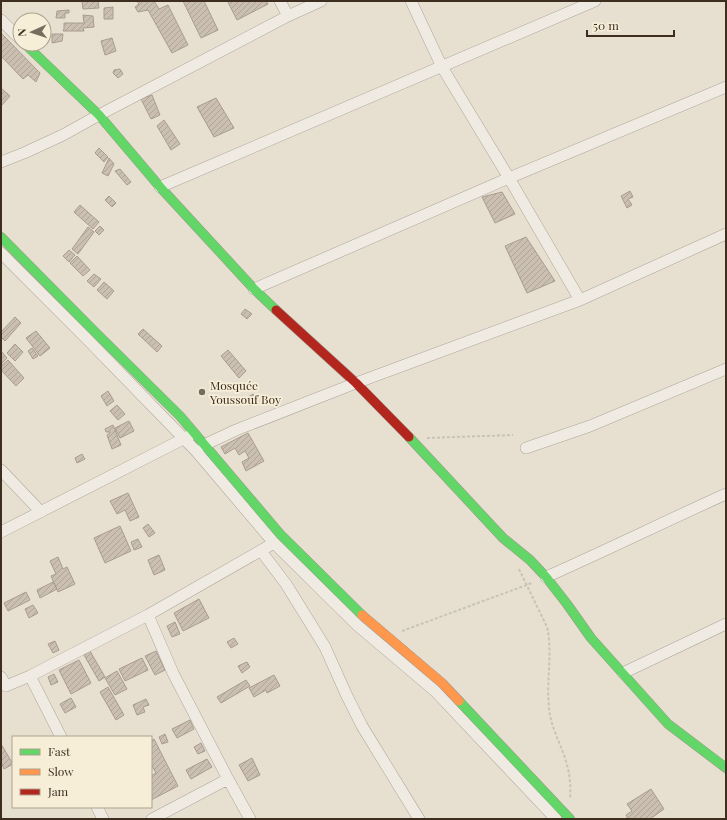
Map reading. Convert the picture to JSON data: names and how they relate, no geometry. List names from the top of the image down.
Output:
{
  "places": ["Mosquée Youssouf Boy"],
  "legend": ["Fast", "Slow", "Jam"],
  "scale_bar": "50 m",
  "north": "left"
}
